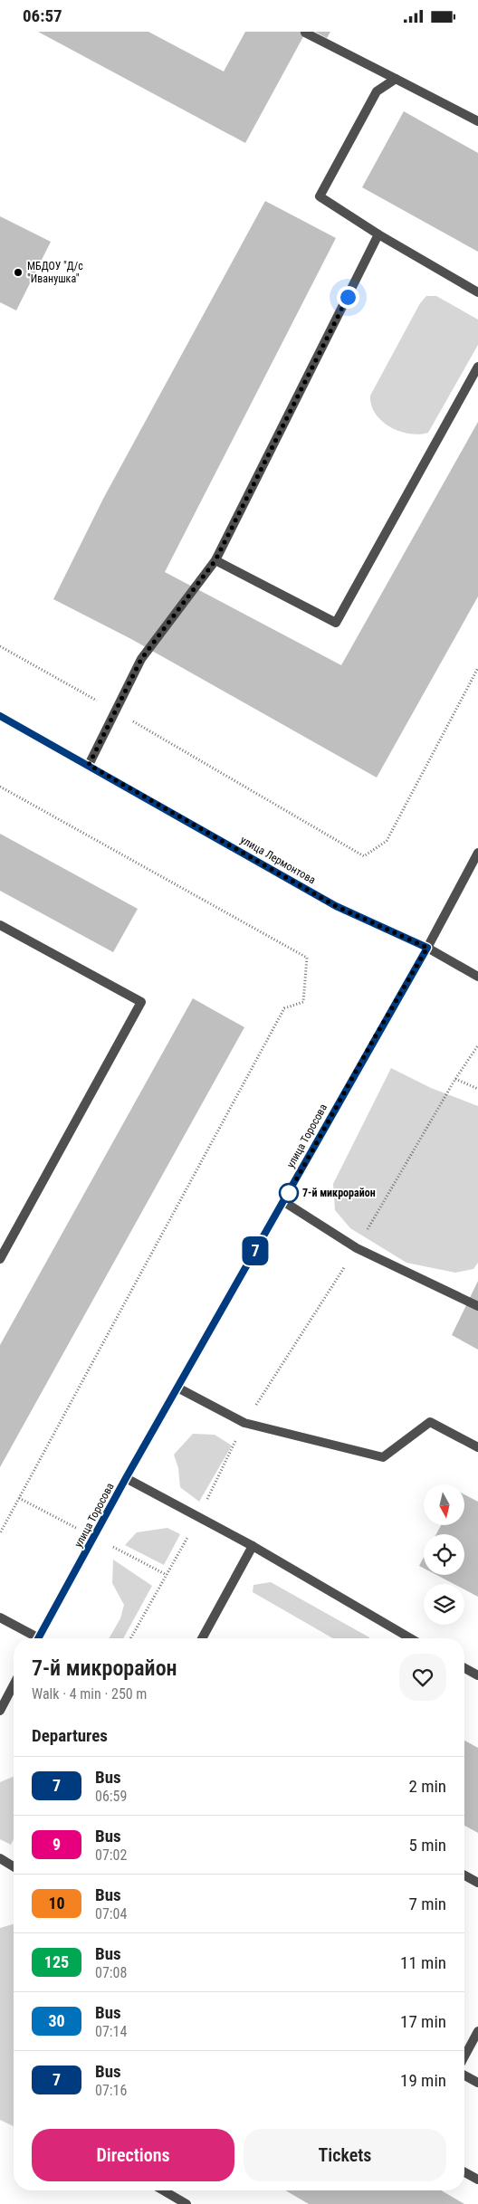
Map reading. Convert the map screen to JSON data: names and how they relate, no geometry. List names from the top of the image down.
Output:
{
  "streets": {
    "street": ["улица Лермонтова", "улица Торосова"]
  },
  "crossings": [
    ["улица Лермонтова", "улица Торосова"]
  ],
  "places": ["МБДОУ \"Д/с \"Иванушка\"", "7-й микрорайон"],
  "lines": ["bus line 7"],
  "north": "bottom",
  "page": {
    "status": "06:57",
    "on_map": "7",
    "heading": [
      ["7-й микрорайон", "Walk · 4 min · 250 m"],
      "Departures"
    ],
    "list": [
      {
        "mark": "7",
        "name": "Bus",
        "note": "06:59",
        "value": "2 min"
      },
      {
        "mark": "9",
        "name": "Bus",
        "note": "07:02",
        "value": "5 min"
      },
      {
        "mark": "10",
        "name": "Bus",
        "note": "07:04",
        "value": "7 min"
      },
      {
        "mark": "125",
        "name": "Bus",
        "note": "07:08",
        "value": "11 min"
      },
      {
        "mark": "30",
        "name": "Bus",
        "note": "07:14",
        "value": "17 min"
      },
      {
        "mark": "7",
        "name": "Bus",
        "note": "07:16",
        "value": "19 min"
      }
    ],
    "buttons": ["Directions", "Tickets"]
  }
}
